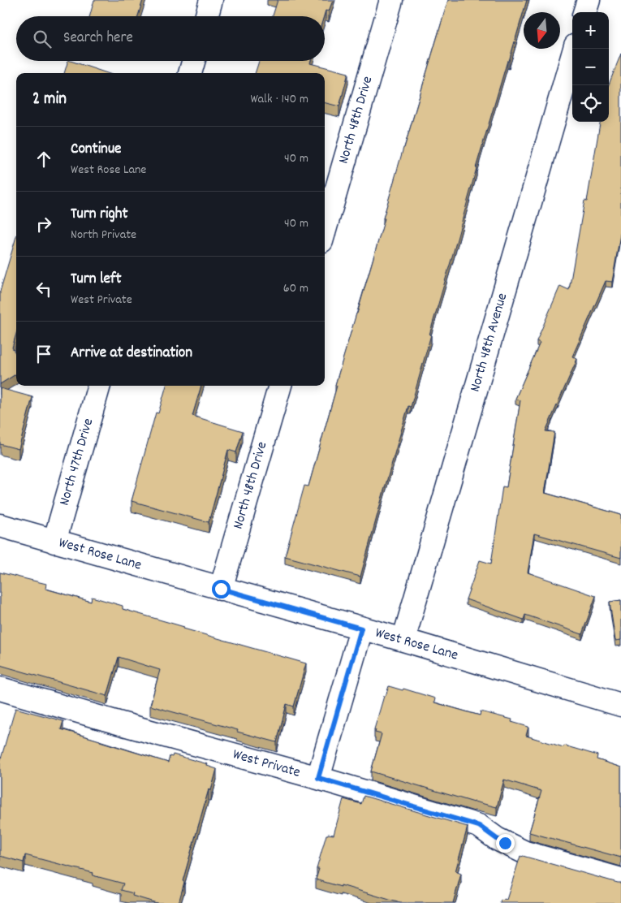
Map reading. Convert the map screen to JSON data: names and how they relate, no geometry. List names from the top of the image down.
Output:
{
  "streets": {
    "street": [
      "North 48th Drive",
      "North 48th Avenue",
      "North 47th Drive",
      "West Rose Lane",
      "West Private"
    ]
  },
  "crossings": [
    ["North 48th Drive", "West Rose Lane"],
    ["North 48th Avenue", "West Rose Lane"],
    ["North 47th Drive", "West Rose Lane"]
  ],
  "north": "bottom",
  "page": {
    "map_buttons": ["+", "−"],
    "search": "Search here",
    "heading": ["2 min", "Walk · 140 m"],
    "list": [
      ["Continue", "West Rose Lane", "40 m"],
      ["Turn right", "North Private", "40 m"],
      ["Turn left", "West Private", "60 m"],
      "Arrive at destination"
    ]
  }
}
